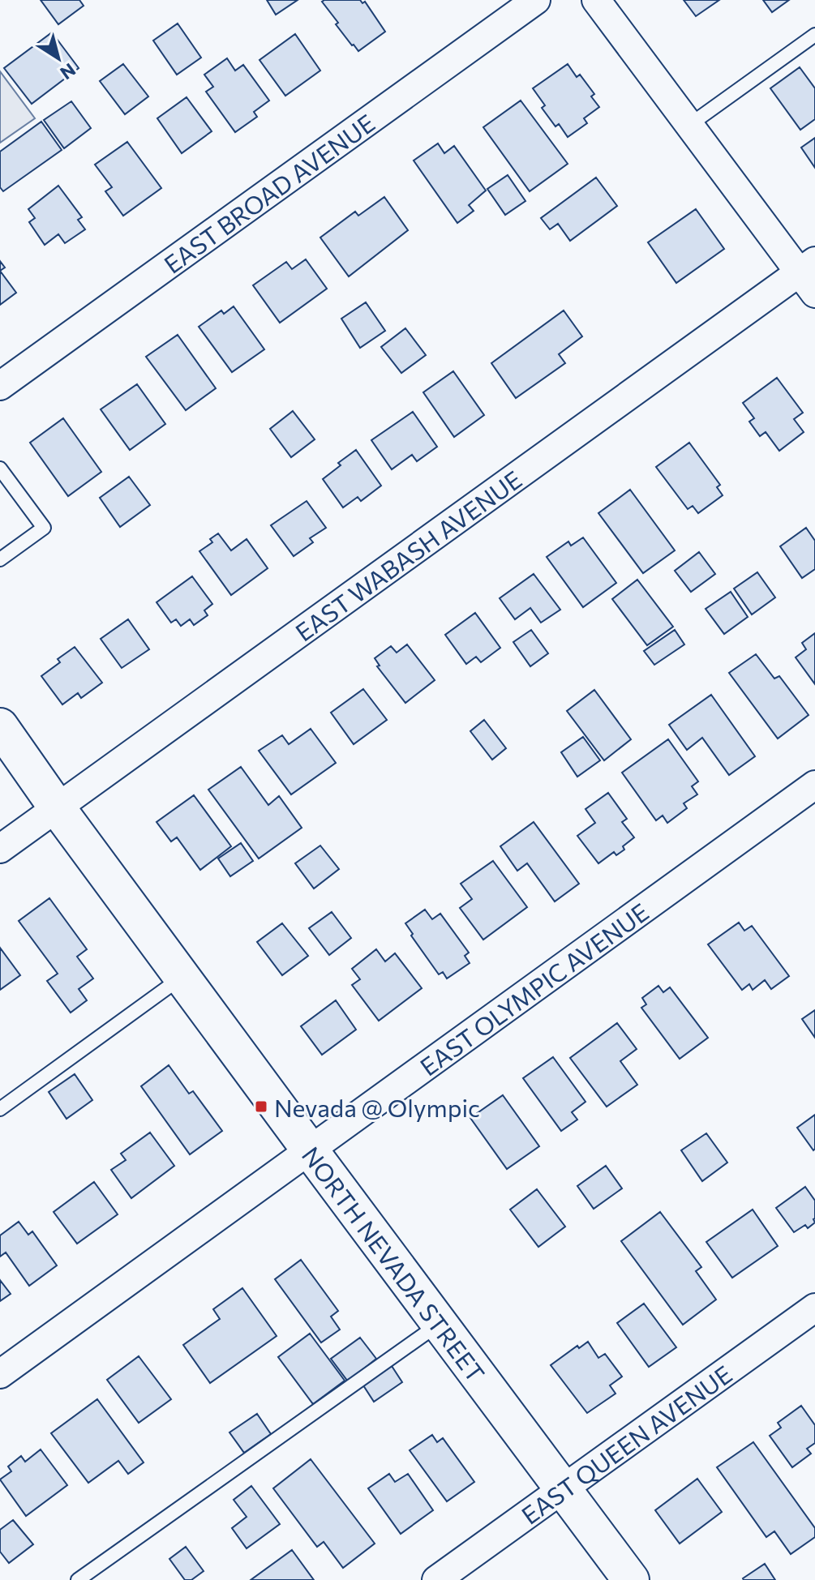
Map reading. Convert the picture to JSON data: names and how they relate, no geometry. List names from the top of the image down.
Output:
{
  "streets": {
    "main road": ["NORTH NEVADA STREET"],
    "street": [
      "EAST BROAD AVENUE",
      "EAST WABASH AVENUE",
      "EAST OLYMPIC AVENUE",
      "EAST QUEEN AVENUE"
    ]
  },
  "crossings": [
    ["EAST WABASH AVENUE", "NORTH NEVADA STREET"],
    ["EAST OLYMPIC AVENUE", "NORTH NEVADA STREET"],
    ["NORTH NEVADA STREET", "EAST QUEEN AVENUE"]
  ],
  "places": {
    "transit": ["Nevada @ Olympic"]
  },
  "north": "bottom right"
}
